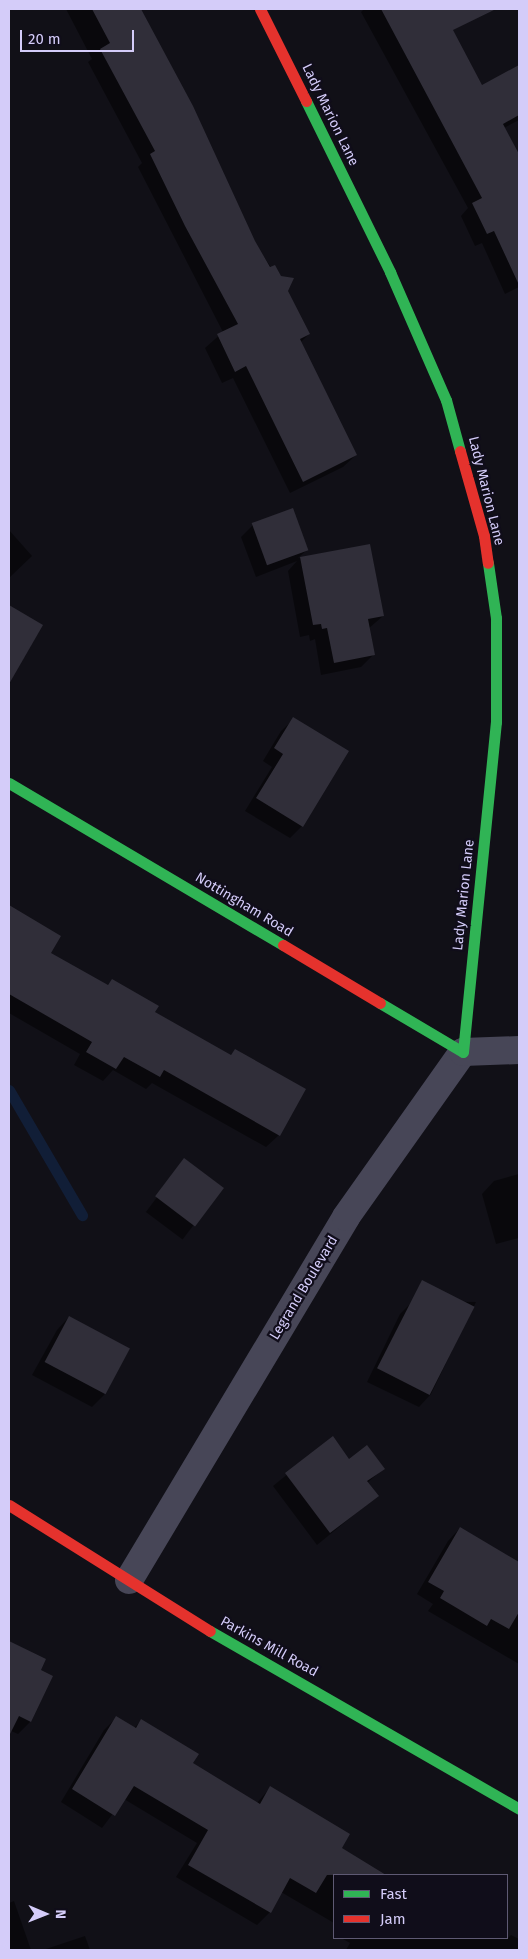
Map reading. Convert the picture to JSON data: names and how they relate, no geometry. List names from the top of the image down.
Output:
{
  "streets": {
    "street": [
      "Lady Marion Lane",
      "Nottingham Road",
      "Legrand Boulevard",
      "Parkins Mill Road"
    ]
  },
  "crossings": [
    ["Lady Marion Lane", "Nottingham Road"],
    ["Lady Marion Lane", "Legrand Boulevard"],
    ["Nottingham Road", "Legrand Boulevard"],
    ["Legrand Boulevard", "Parkins Mill Road"]
  ],
  "legend": ["Fast", "Jam"],
  "scale_bar": "20 m",
  "north": "right"
}
